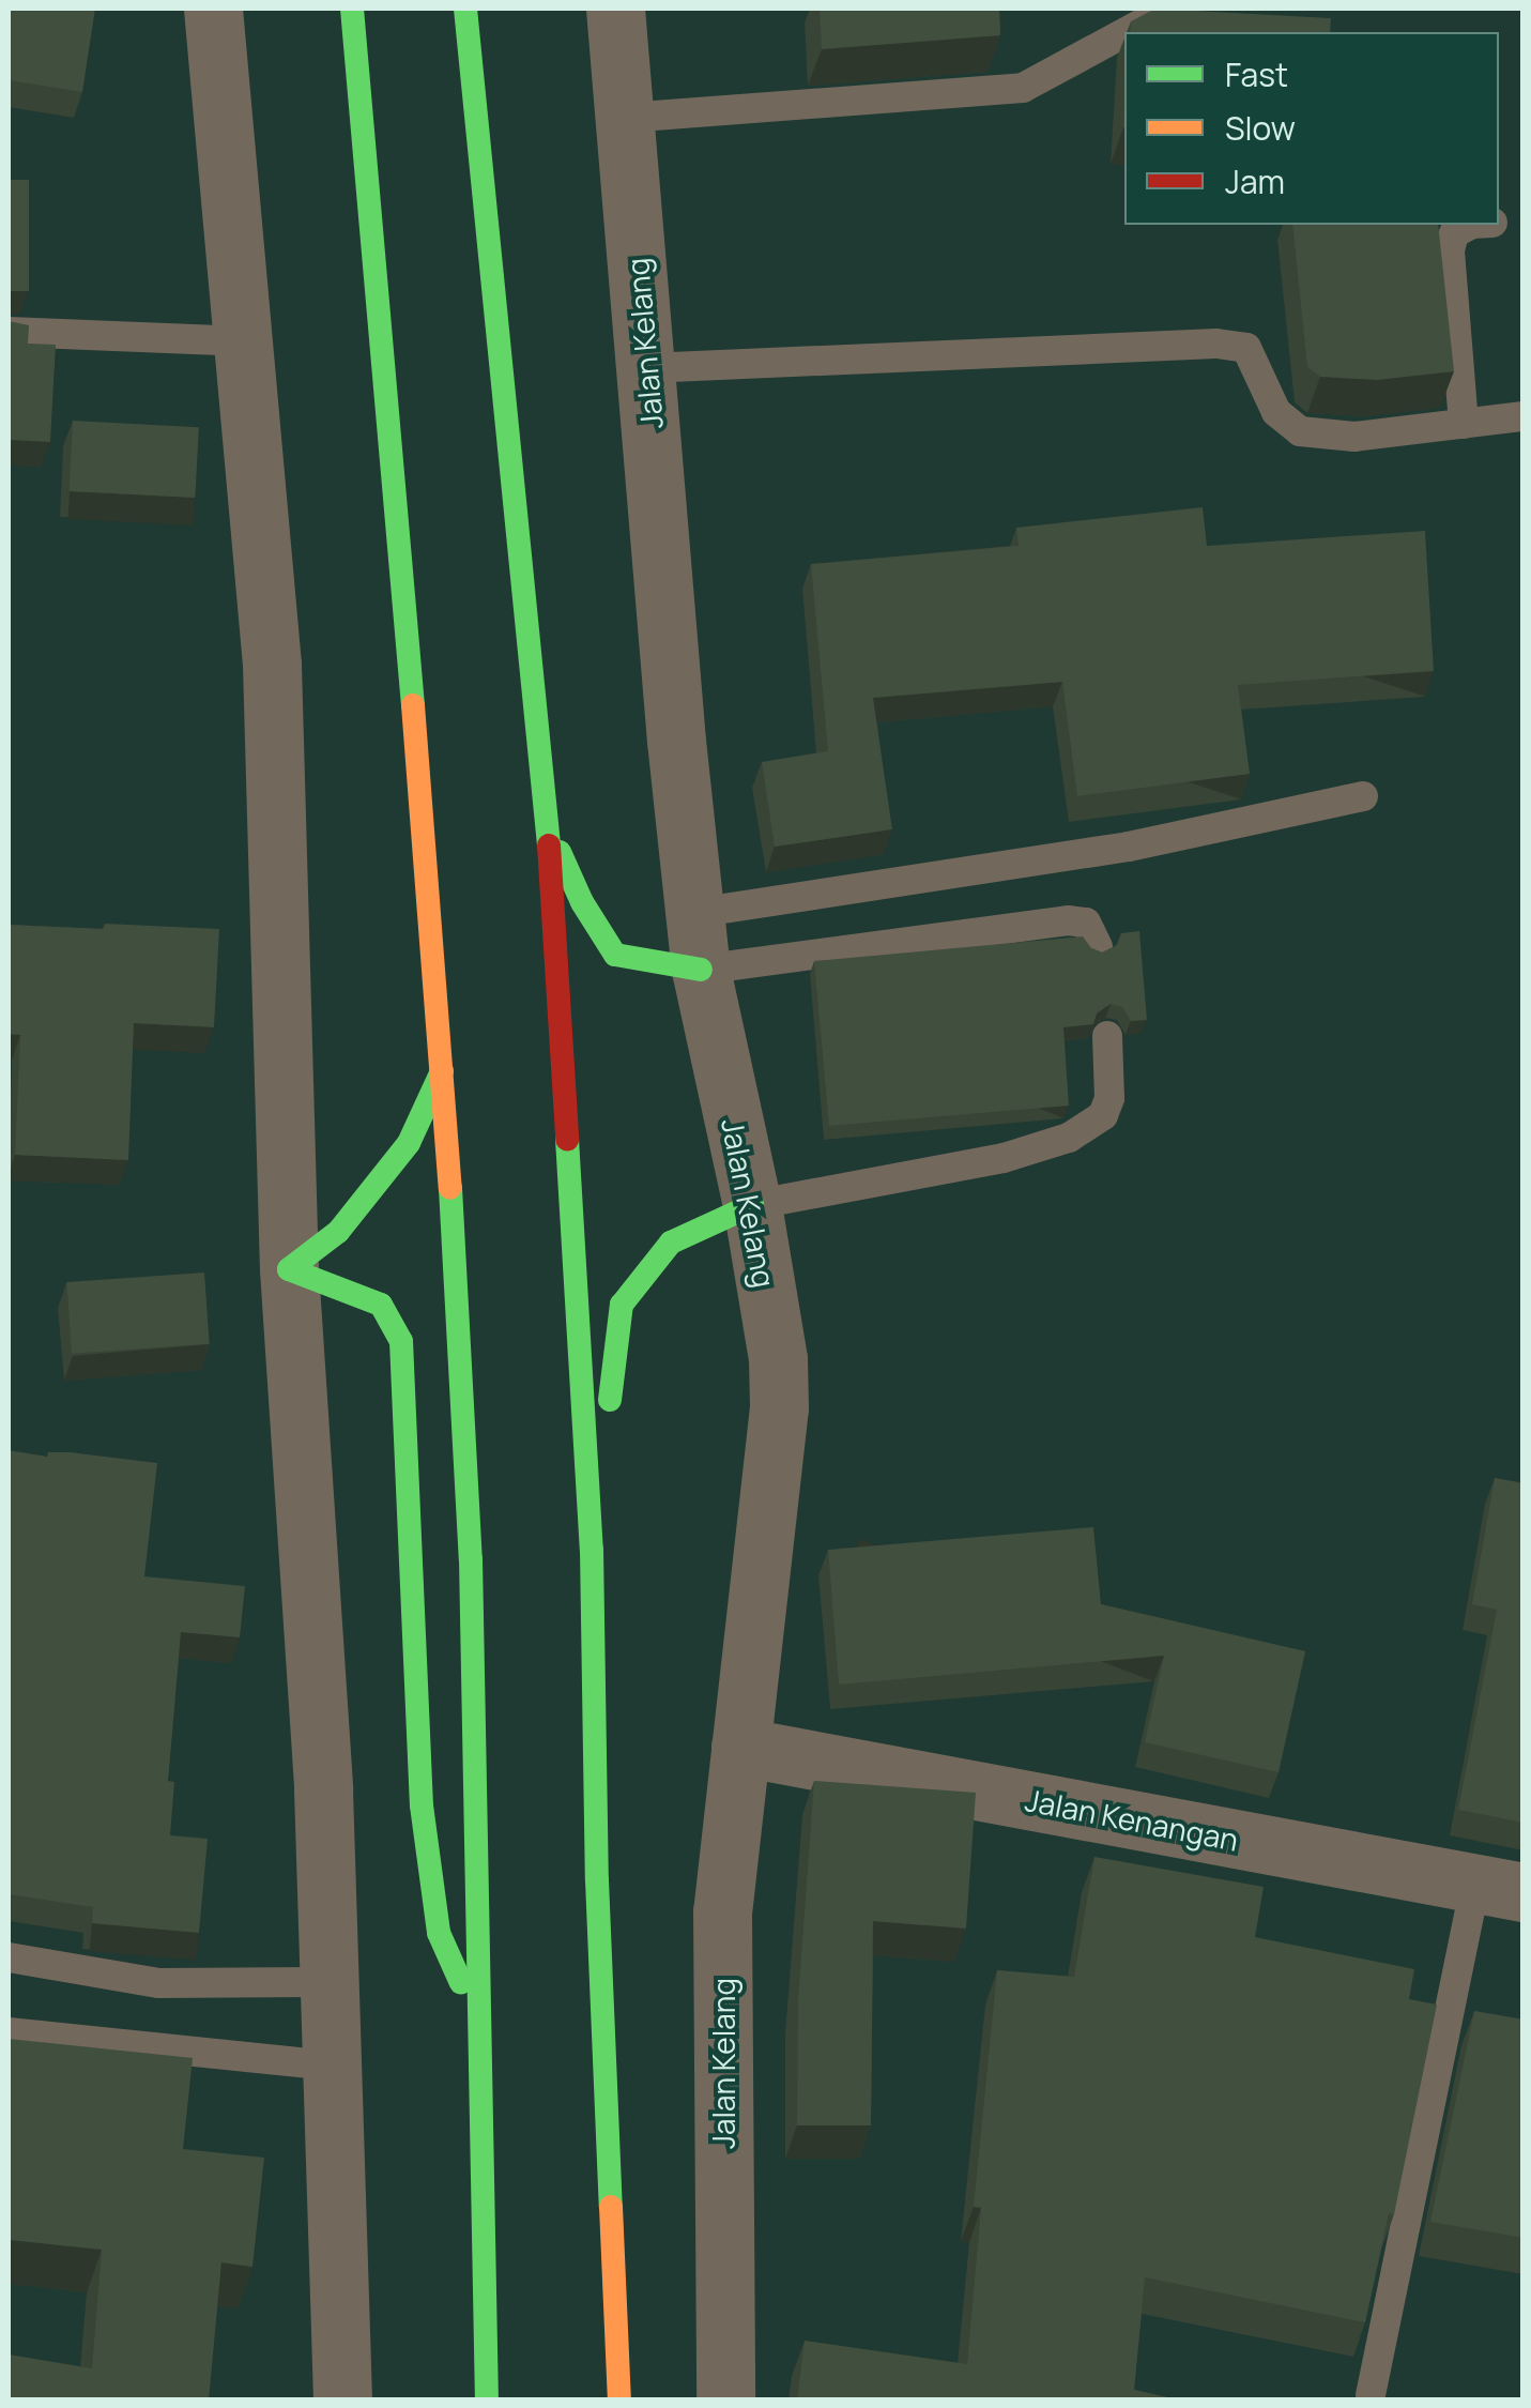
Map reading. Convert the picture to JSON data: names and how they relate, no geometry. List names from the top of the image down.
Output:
{
  "streets": {
    "street": ["Jalan Kelang", "Jalan Kenangan"]
  },
  "crossings": [
    ["Jalan Kelang", "Jalan Kenangan"]
  ],
  "legend": ["Fast", "Slow", "Jam"]
}
